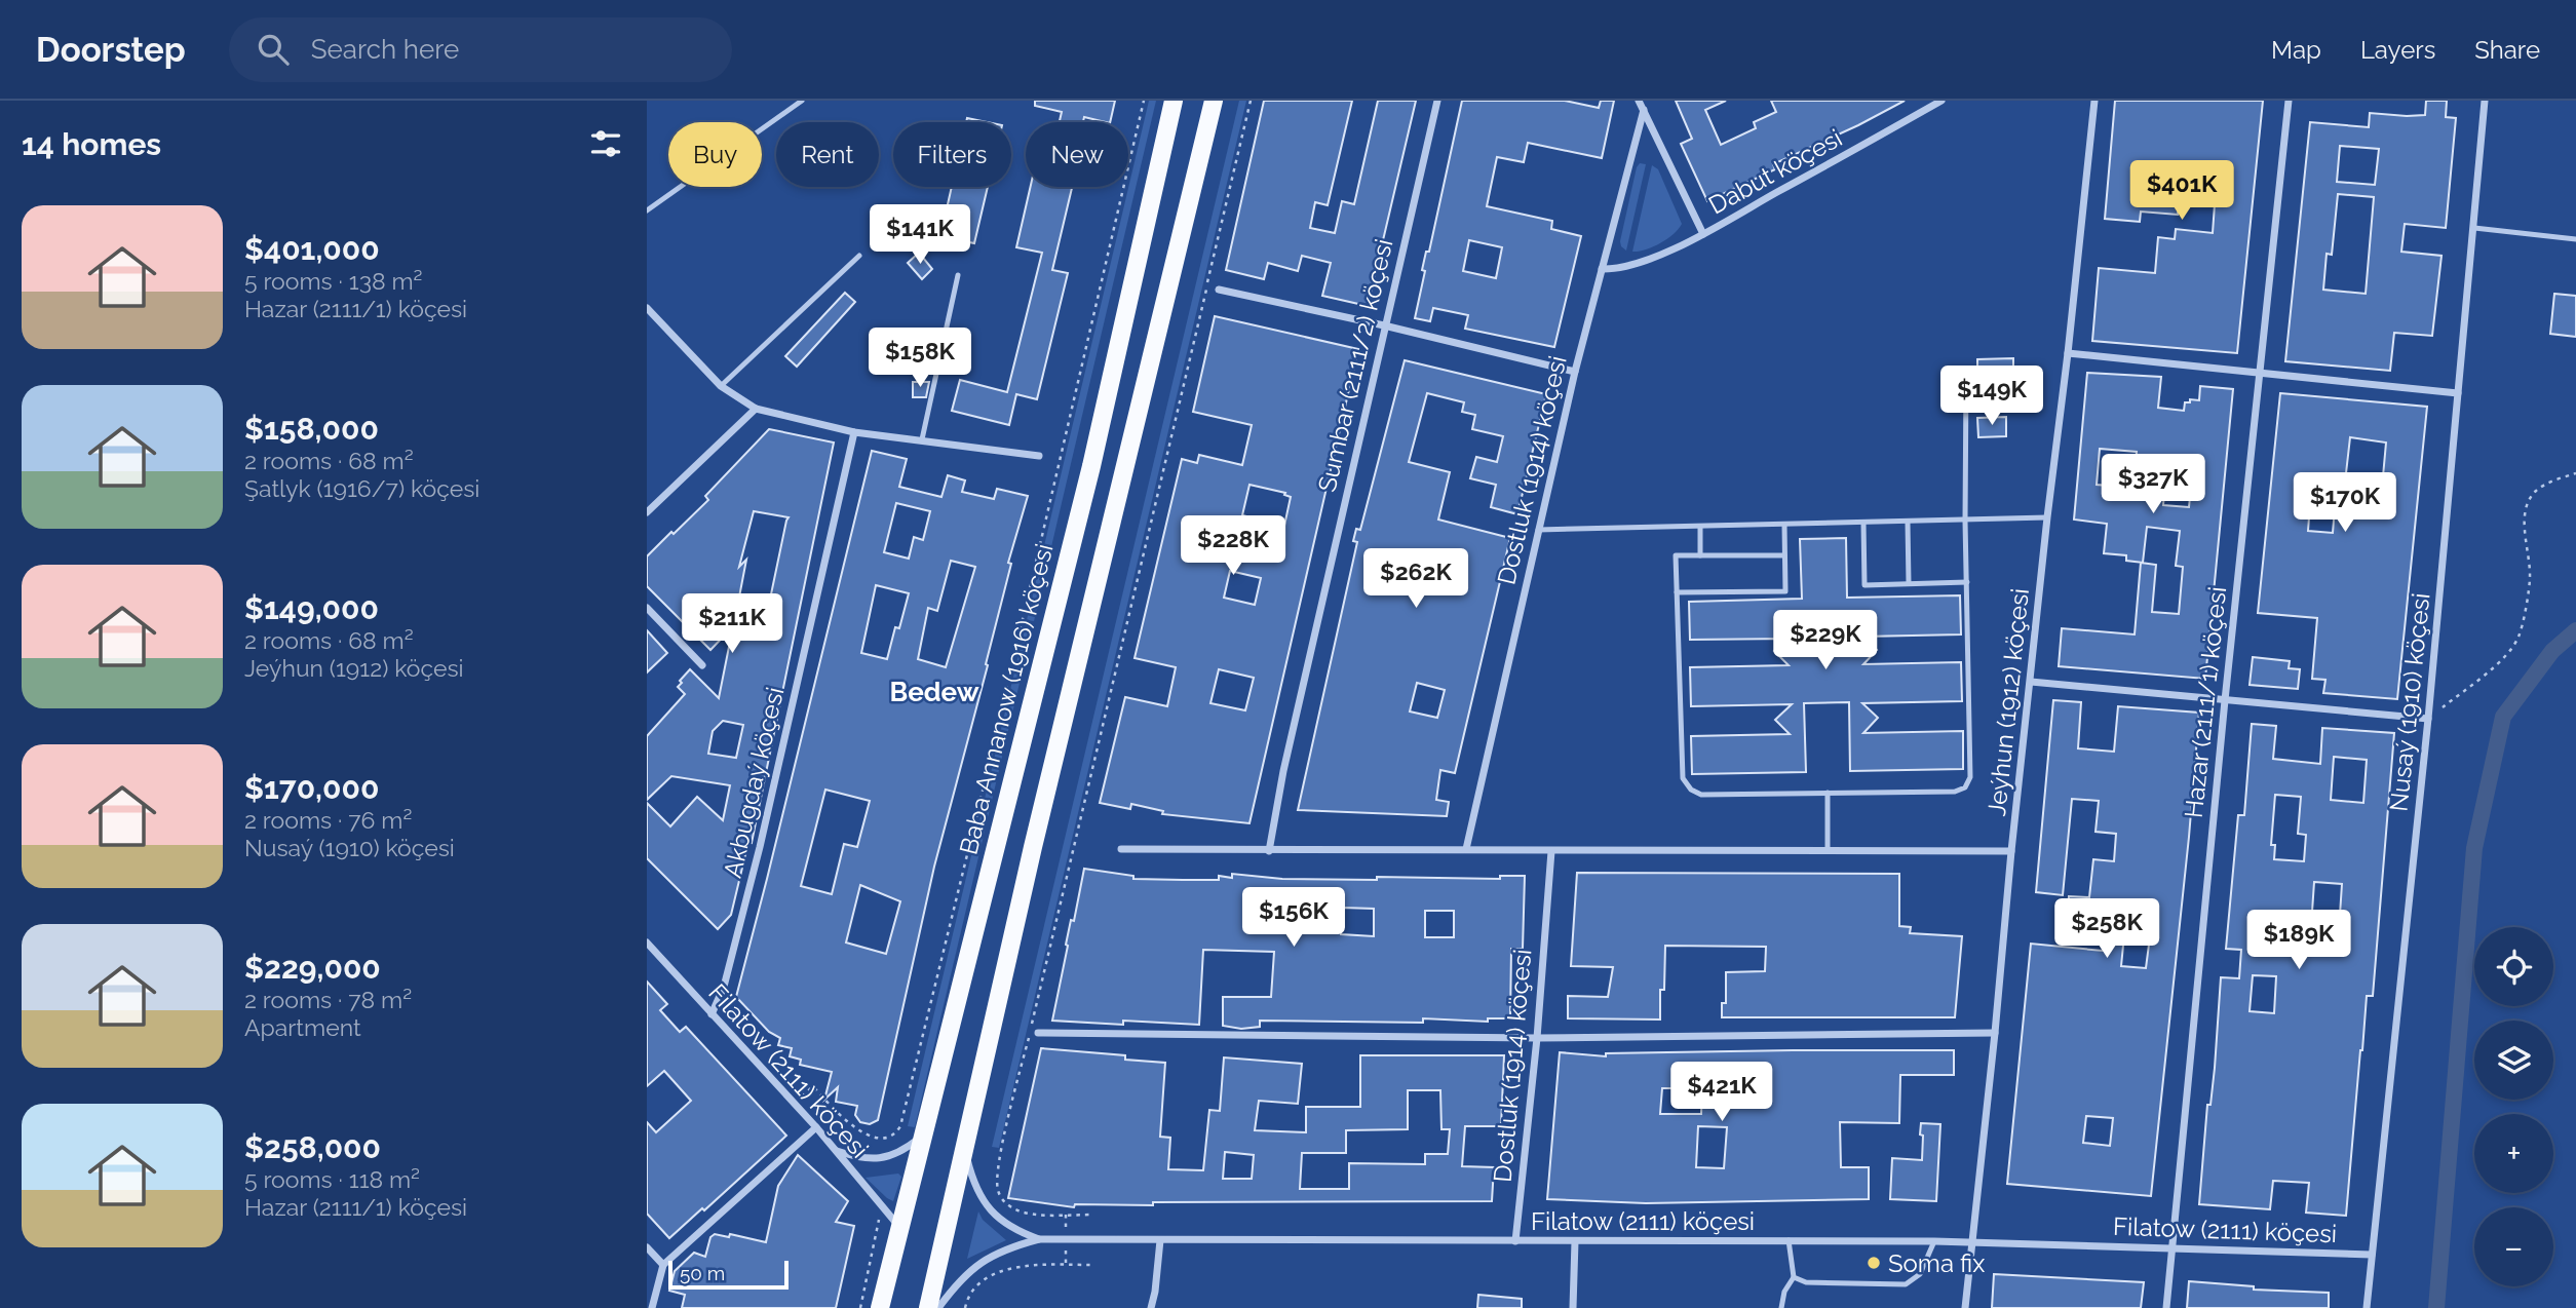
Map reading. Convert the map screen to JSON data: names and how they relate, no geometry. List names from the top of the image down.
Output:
{
  "streets": {
    "main road": ["Baba Annanow (1916) köçesi"],
    "street": [
      "Dabut köçesi",
      "Sumbar (2111/2) köçesi",
      "Dostluk (1914) köçesi",
      "Jeýhun (1912) köçesi",
      "Hazar (2111/1) köçesi",
      "Nusaý (1910) köçesi",
      "Akbugdaý köçesi",
      "Filatow (2111) köçesi"
    ]
  },
  "crossings": [
    ["Dabut köçesi", "Dostluk (1914) köçesi"],
    ["Dostluk (1914) köçesi", "Filatow (2111) köçesi"],
    ["Baba Annanow (1916) köçesi", "Filatow (2111) köçesi"],
    ["Jeýhun (1912) köçesi", "Filatow (2111) köçesi"],
    ["Hazar (2111/1) köçesi", "Filatow (2111) köçesi"],
    ["Nusaý (1910) köçesi", "Filatow (2111) köçesi"],
    ["Akbugdaý köçesi", "Filatow (2111) köçesi"]
  ],
  "districts": ["Bedew"],
  "places": ["Soma fix"],
  "scale_bar": "50 m",
  "page": {
    "header": "Doorstep",
    "search": "Search here",
    "nav": ["Map", "Layers", "Share"],
    "heading": "14 homes",
    "chip": [
      "Buy",
      "Rent",
      "Filters",
      "New"
    ],
    "price": [
      "$401K",
      "$141K",
      "$158K",
      "$149K",
      "$327K",
      "$170K",
      "$228K",
      "$262K",
      "$211K",
      "$229K",
      "$156K",
      "$258K",
      "$189K",
      "$421K"
    ],
    "list": [
      {
        "name": "$401,000",
        "note": "5 rooms · 138 m² · Hazar (2111/1) köçesi"
      },
      {
        "name": "$158,000",
        "note": "2 rooms · 68 m² · Şatlyk (1916/7) köçesi"
      },
      {
        "name": "$149,000",
        "note": "2 rooms · 68 m² · Jeýhun (1912) köçesi"
      },
      {
        "name": "$170,000",
        "note": "2 rooms · 76 m² · Nusaý (1910) köçesi"
      },
      {
        "name": "$229,000",
        "note": "2 rooms · 78 m² · Apartment"
      },
      {
        "name": "$258,000",
        "note": "5 rooms · 118 m² · Hazar (2111/1) köçesi"
      }
    ],
    "map_buttons": ["+", "−"],
    "scale": "50 m"
  }
}
